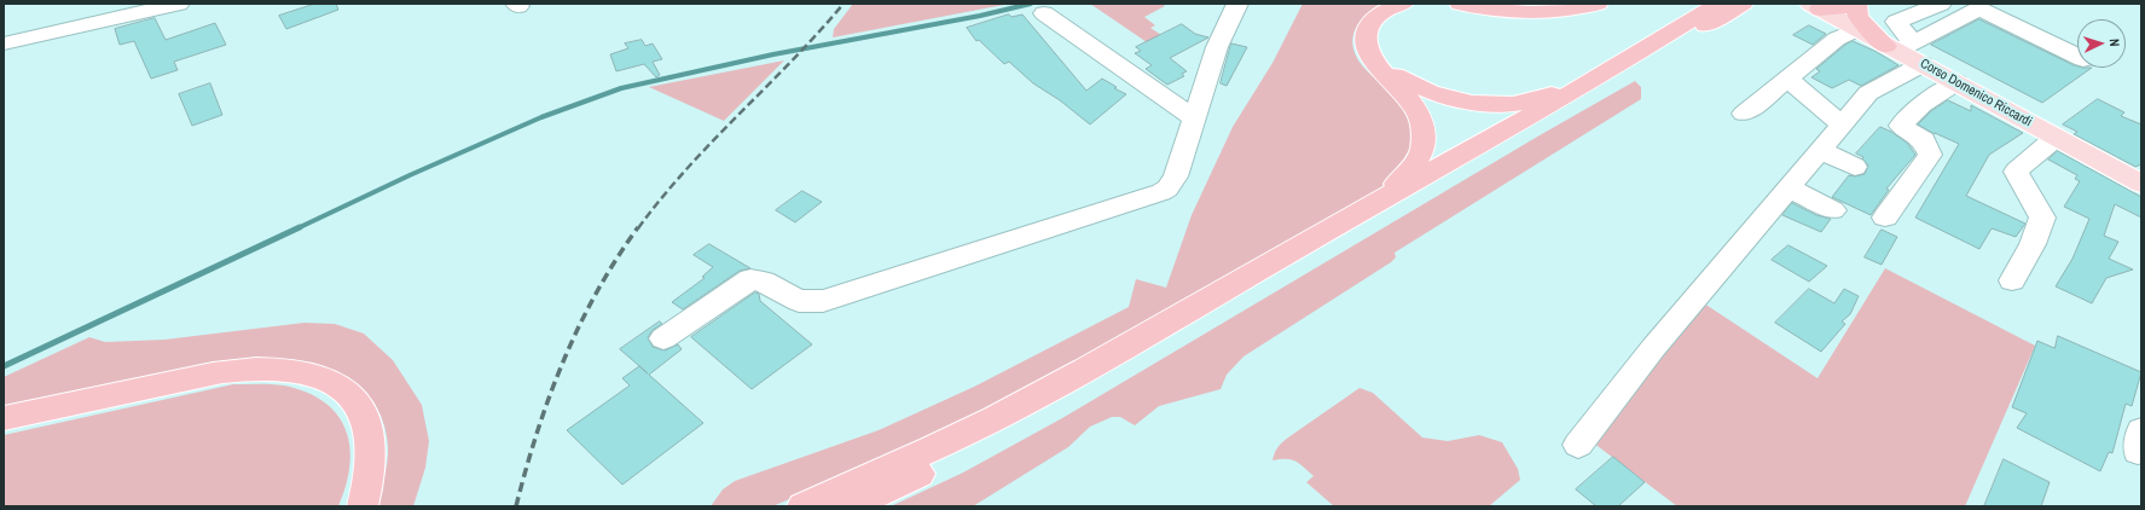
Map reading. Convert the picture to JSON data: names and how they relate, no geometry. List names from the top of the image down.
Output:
{
  "streets": {
    "main road": ["Corso Domenico Riccardi"]
  },
  "north": "right"
}
